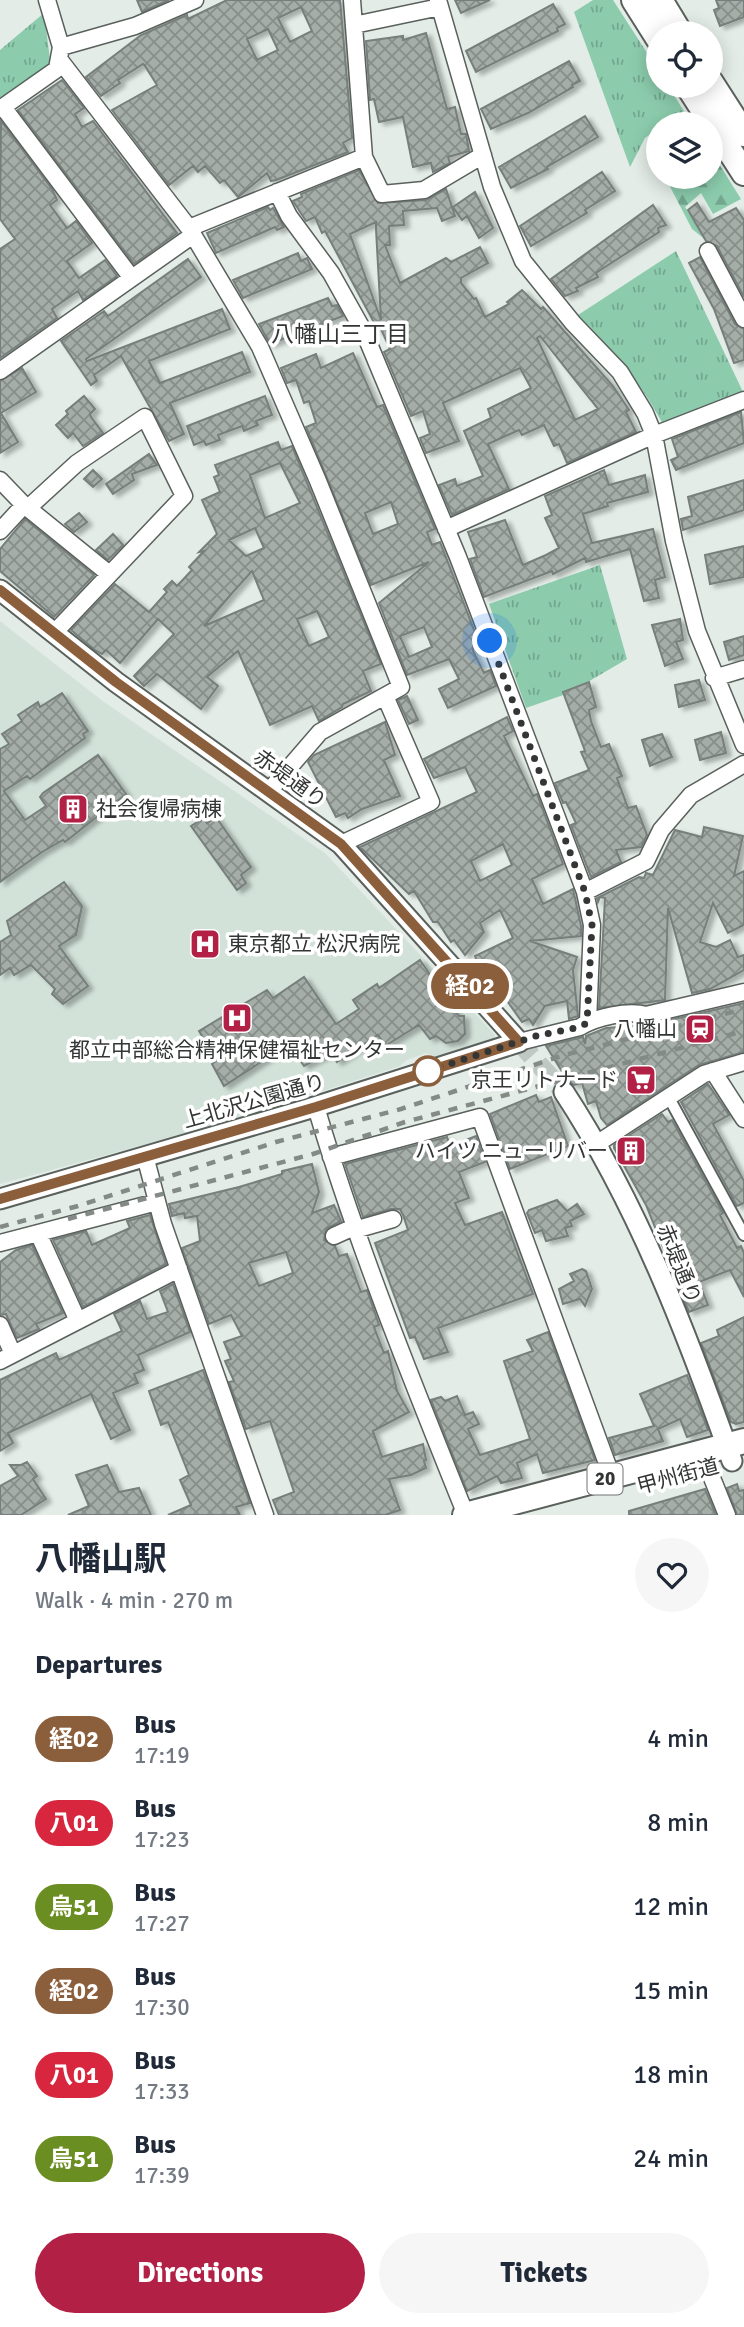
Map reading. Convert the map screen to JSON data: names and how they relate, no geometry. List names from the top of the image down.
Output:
{
  "streets": {
    "main road": ["甲州街道", "20"],
    "street": ["赤堤通り", "上北沢公園通り"]
  },
  "crossings": [
    ["赤堤通り", "上北沢公園通り"],
    ["赤堤通り", "甲州街道"]
  ],
  "districts": ["八幡山三丁目"],
  "places": {
    "building": ["社会復帰病棟", "ハイツ ニューリバー"],
    "hospital": ["東京都立 松沢病院", "都立中部総合精神保健福祉センター"],
    "station": ["八幡山"],
    "supermarket": ["京王リトナード"]
  },
  "lines": ["bus line 経02"],
  "page": {
    "on_map": "経02",
    "heading": [
      ["八幡山駅", "Walk · 4 min · 270 m"],
      "Departures"
    ],
    "list": [
      {
        "mark": "経02",
        "name": "Bus",
        "note": "17:19",
        "value": "4 min"
      },
      {
        "mark": "八01",
        "name": "Bus",
        "note": "17:23",
        "value": "8 min"
      },
      {
        "mark": "烏51",
        "name": "Bus",
        "note": "17:27",
        "value": "12 min"
      },
      {
        "mark": "経02",
        "name": "Bus",
        "note": "17:30",
        "value": "15 min"
      },
      {
        "mark": "八01",
        "name": "Bus",
        "note": "17:33",
        "value": "18 min"
      },
      {
        "mark": "烏51",
        "name": "Bus",
        "note": "17:39",
        "value": "24 min"
      }
    ],
    "buttons": ["Directions", "Tickets"]
  }
}
